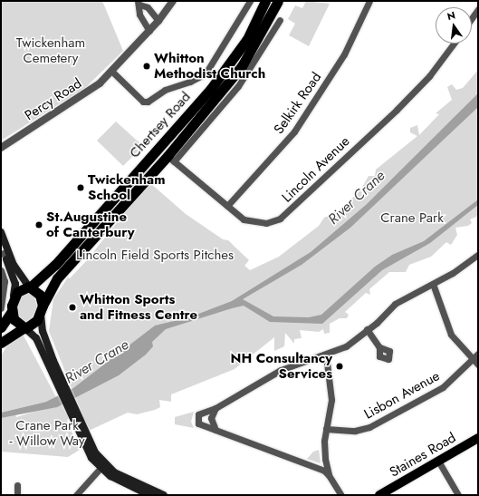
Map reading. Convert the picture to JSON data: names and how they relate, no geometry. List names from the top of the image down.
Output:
{
  "streets": {
    "highway": ["Chertsey Road"],
    "main road": ["Staines Road"],
    "street": [
      "Percy Road",
      "Selkirk Road",
      "Lincoln Avenue",
      "Lisbon Avenue"
    ]
  },
  "crossings": [
    ["Selkirk Road", "Lincoln Avenue"],
    ["Chertsey Road", "Lincoln Avenue"]
  ],
  "water": ["River Crane"],
  "parks": [
    "Twickenham Cemetery",
    "Crane Park",
    "Lincoln Field Sports Pitches",
    "Crane Park - Willow Way"
  ],
  "places": [
    "Whitton Methodist Church",
    "Twickenham School",
    "St.Augustine of Canterbury",
    "Whitton Sports and Fitness Centre",
    "NH Consultancy Services"
  ],
  "north": "top"
}
